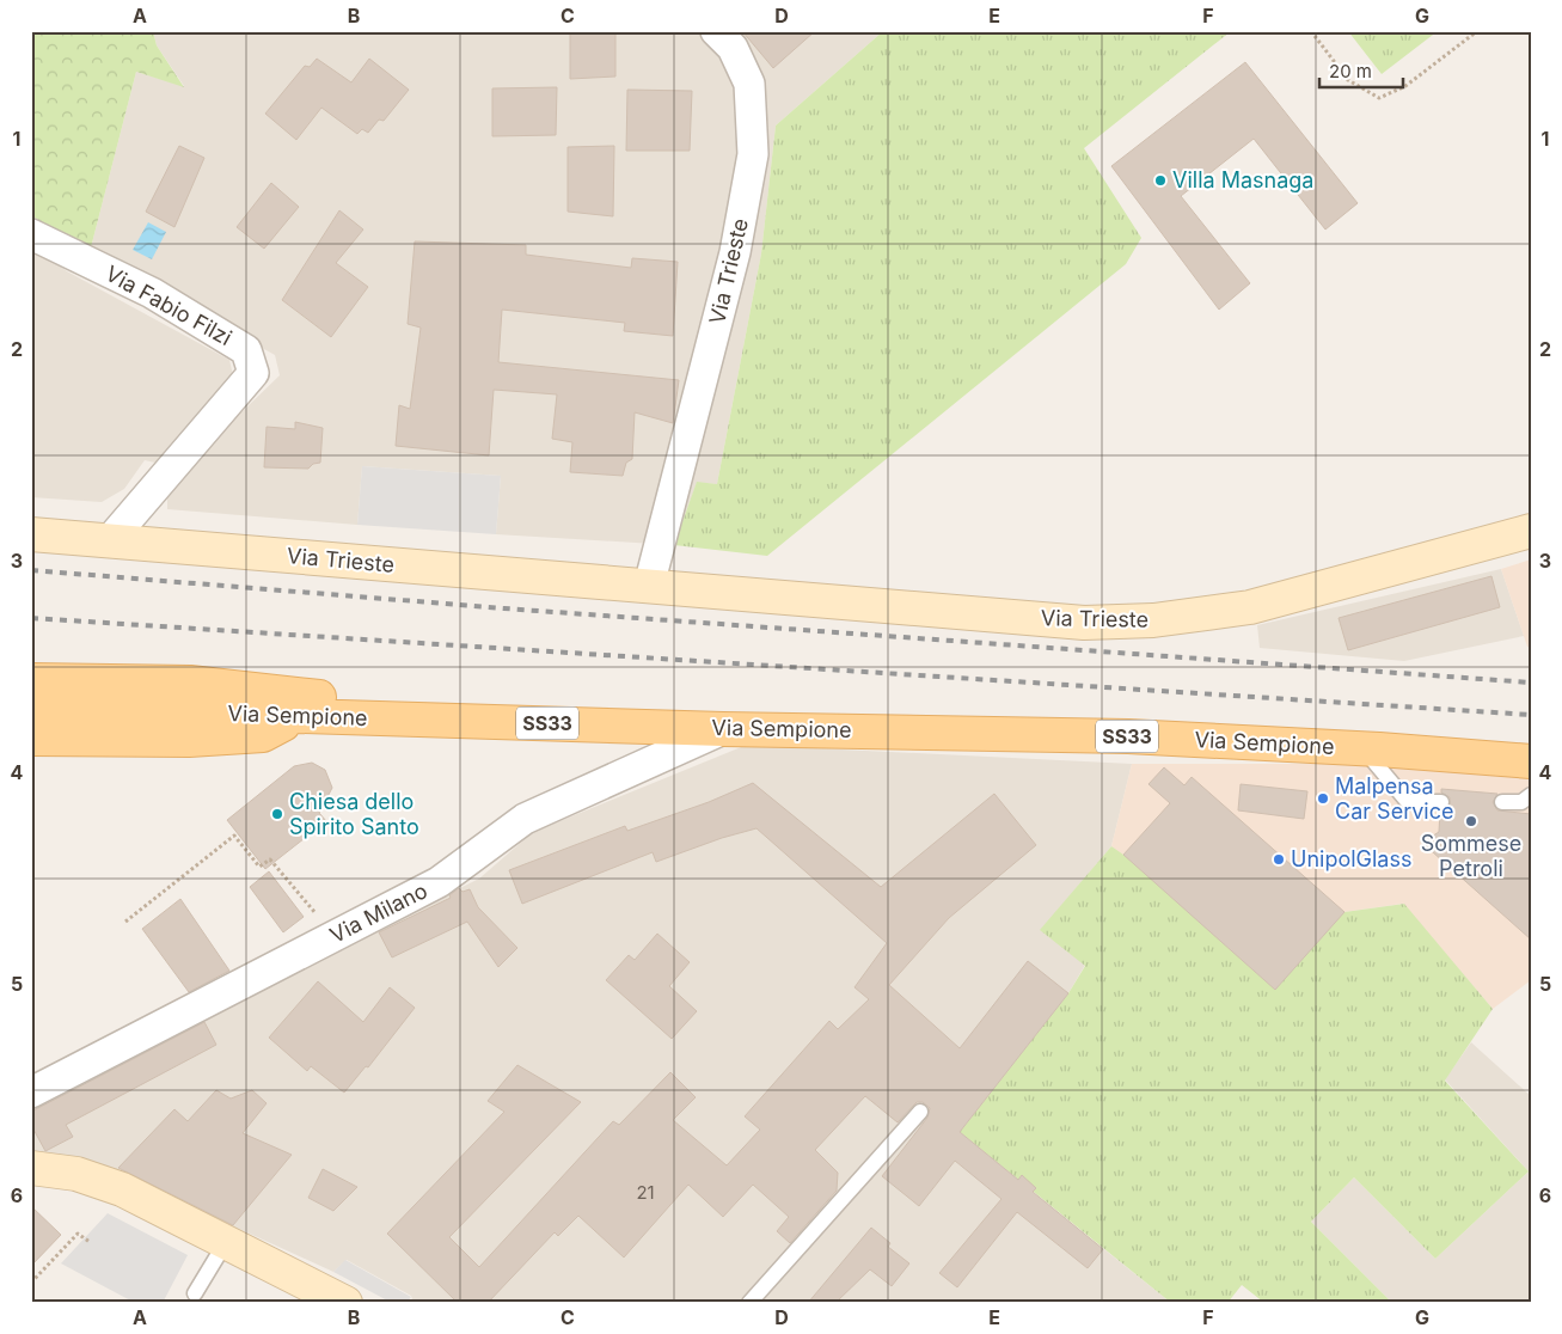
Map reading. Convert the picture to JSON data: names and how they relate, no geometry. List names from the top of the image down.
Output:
{
  "streets": {
    "main road": ["Via Sempione", "SS33"],
    "street": ["Via Trieste", "Via Fabio Filzi", "Via Milano"]
  },
  "crossings": [
    ["Via Trieste", "Via Fabio Filzi"],
    ["Via Sempione", "Via Milano"]
  ],
  "places": [
    "Villa Masnaga",
    "Malpensa Car Service",
    "Chiesa dello Spirito Santo",
    "Sommese Petroli",
    "UnipolGlass"
  ],
  "house_numbers": ["21"],
  "scale_bar": "20 m",
  "grid": {
    "columns": [
      "A",
      "B",
      "C",
      "D",
      "E",
      "F",
      "G"
    ],
    "rows": [
      "1",
      "2",
      "3",
      "4",
      "5",
      "6"
    ]
  }
}
